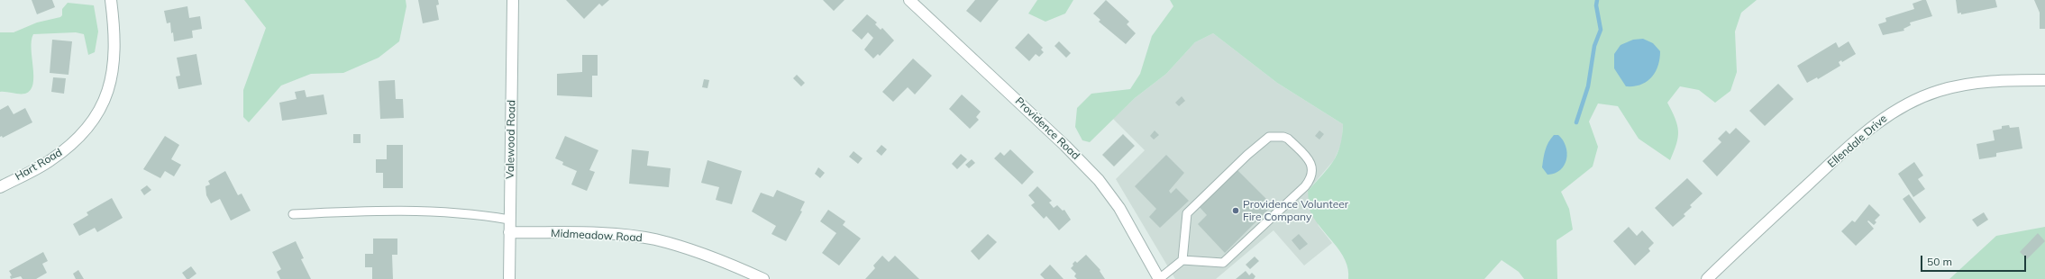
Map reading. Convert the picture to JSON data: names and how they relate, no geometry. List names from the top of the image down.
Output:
{
  "streets": {
    "street": [
      "Providence Road",
      "Valewood Road",
      "Ellendale Drive",
      "Hart Road",
      "Midmeadow Road"
    ]
  },
  "crossings": [
    ["Valewood Road", "Midmeadow Road"]
  ],
  "places": ["Providence Volunteer Fire Company"],
  "scale_bar": "50 m"
}
